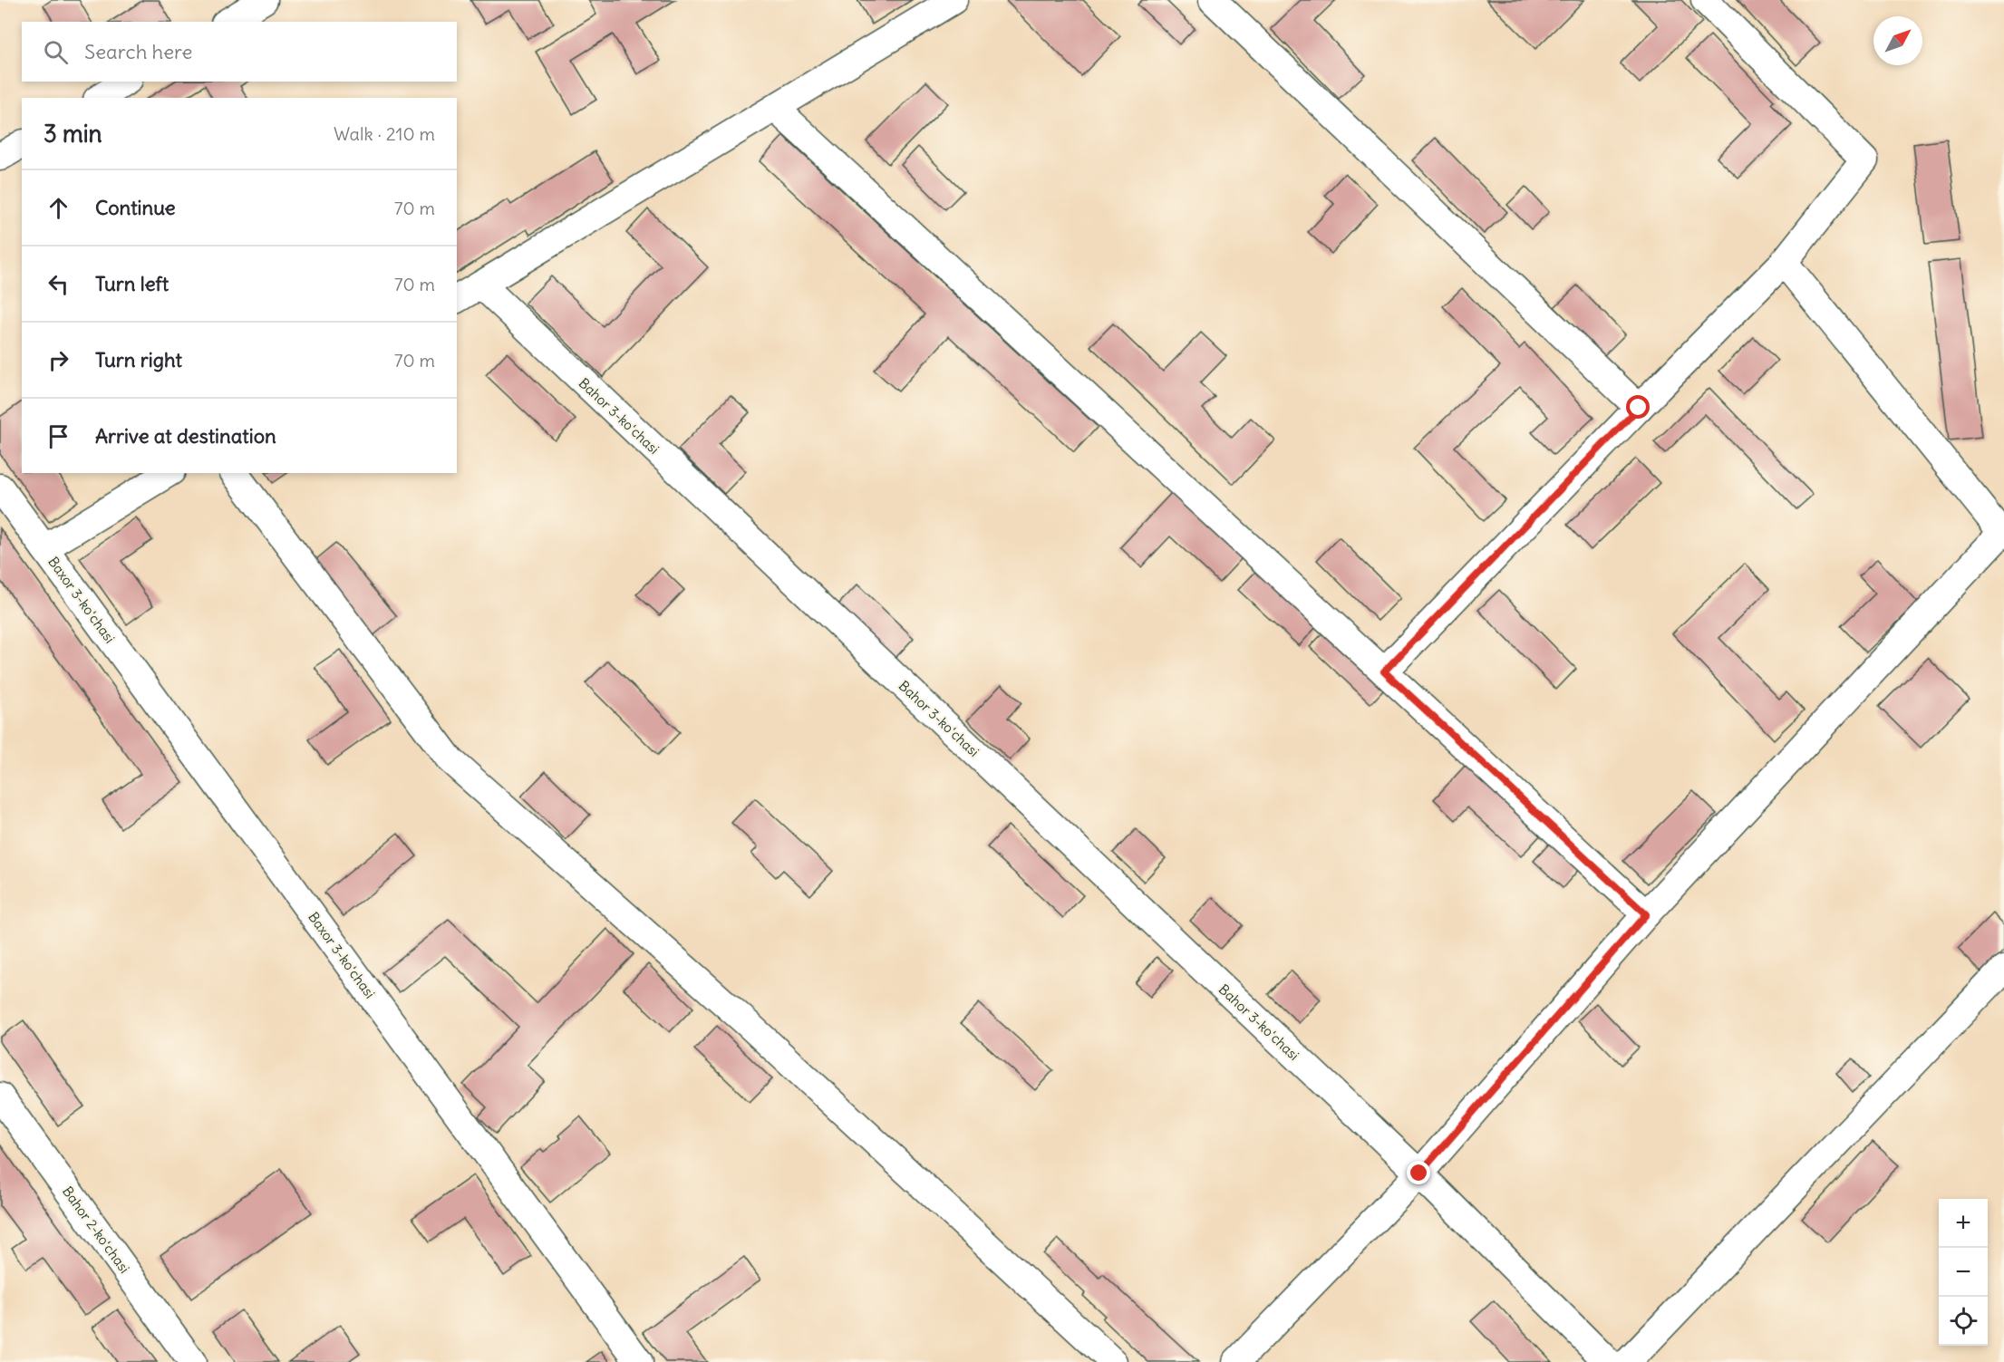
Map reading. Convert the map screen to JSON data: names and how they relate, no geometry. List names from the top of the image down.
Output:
{
  "streets": {
    "street": ["Bahor 3-koʻchasi", "Baxor 3-koʻchasi", "Bahor 2-koʻchasi"]
  },
  "north": "top right",
  "page": {
    "search": "Search here",
    "heading": ["3 min", "Walk · 210 m"],
    "list": [
      ["Continue", "70 m"],
      ["Turn left", "70 m"],
      ["Turn right", "70 m"],
      "Arrive at destination"
    ],
    "map_buttons": ["+", "−"]
  }
}
